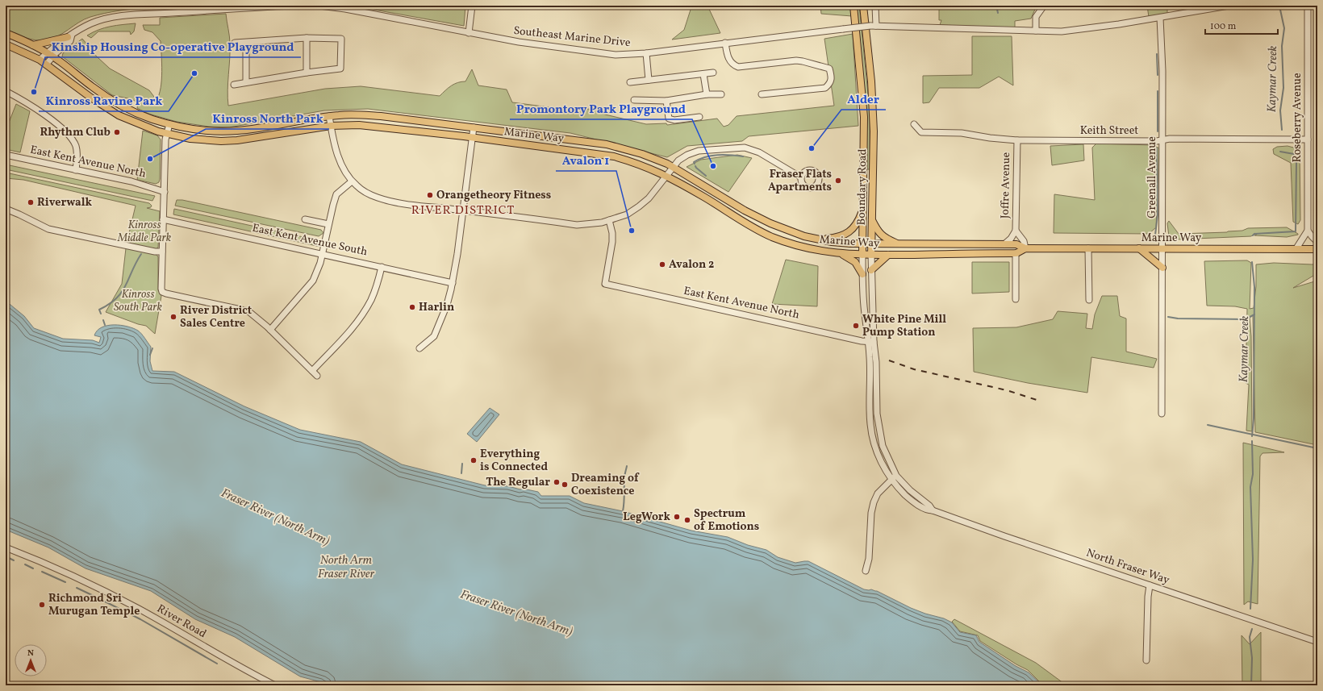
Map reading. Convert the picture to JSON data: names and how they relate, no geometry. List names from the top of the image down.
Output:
{
  "streets": {
    "main road": ["Marine Way", "Boundary Road"],
    "street": [
      "Southeast Marine Drive",
      "Roseberry Avenue",
      "Keith Street",
      "East Kent Avenue North",
      "Greenall Avenue",
      "Joffre Avenue",
      "East Kent Avenue South",
      "North Fraser Way",
      "River Road"
    ]
  },
  "crossings": [
    ["Southeast Marine Drive", "Greenall Avenue"],
    ["Roseberry Avenue", "Keith Street"],
    ["Keith Street", "Greenall Avenue"],
    ["Keith Street", "Joffre Avenue"],
    ["Marine Way", "Greenall Avenue"],
    ["Marine Way", "Joffre Avenue"],
    ["Marine Way", "Boundary Road"],
    ["East Kent Avenue North", "Boundary Road"],
    ["Boundary Road", "North Fraser Way"]
  ],
  "districts": ["RIVER DISTRICT"],
  "water": ["Kaymar Creek", "Fraser River (North Arm)", "North Arm Fraser River"],
  "parks": ["Kinross Middle Park", "Kinross South Park"],
  "places": [
    "Kinross Ravine Park",
    "Kinship Housing Co-operative Playground",
    "Rhythm Club",
    "Alder",
    "Kinross North Park",
    "Promontory Park Playground",
    "Fraser Flats Apartments",
    "Orangetheory Fitness",
    "Riverwalk",
    "Avalon 1",
    "Avalon 2",
    "Harlin",
    "River District Sales Centre",
    "White Pine Mill Pump Station",
    "Everything is Connected",
    "The Regular",
    "Dreaming of Coexistence",
    "LegWork",
    "Spectrum of Emotions",
    "Richmond Sri Murugan Temple"
  ],
  "scale_bar": "100 m",
  "north": "top"
}
